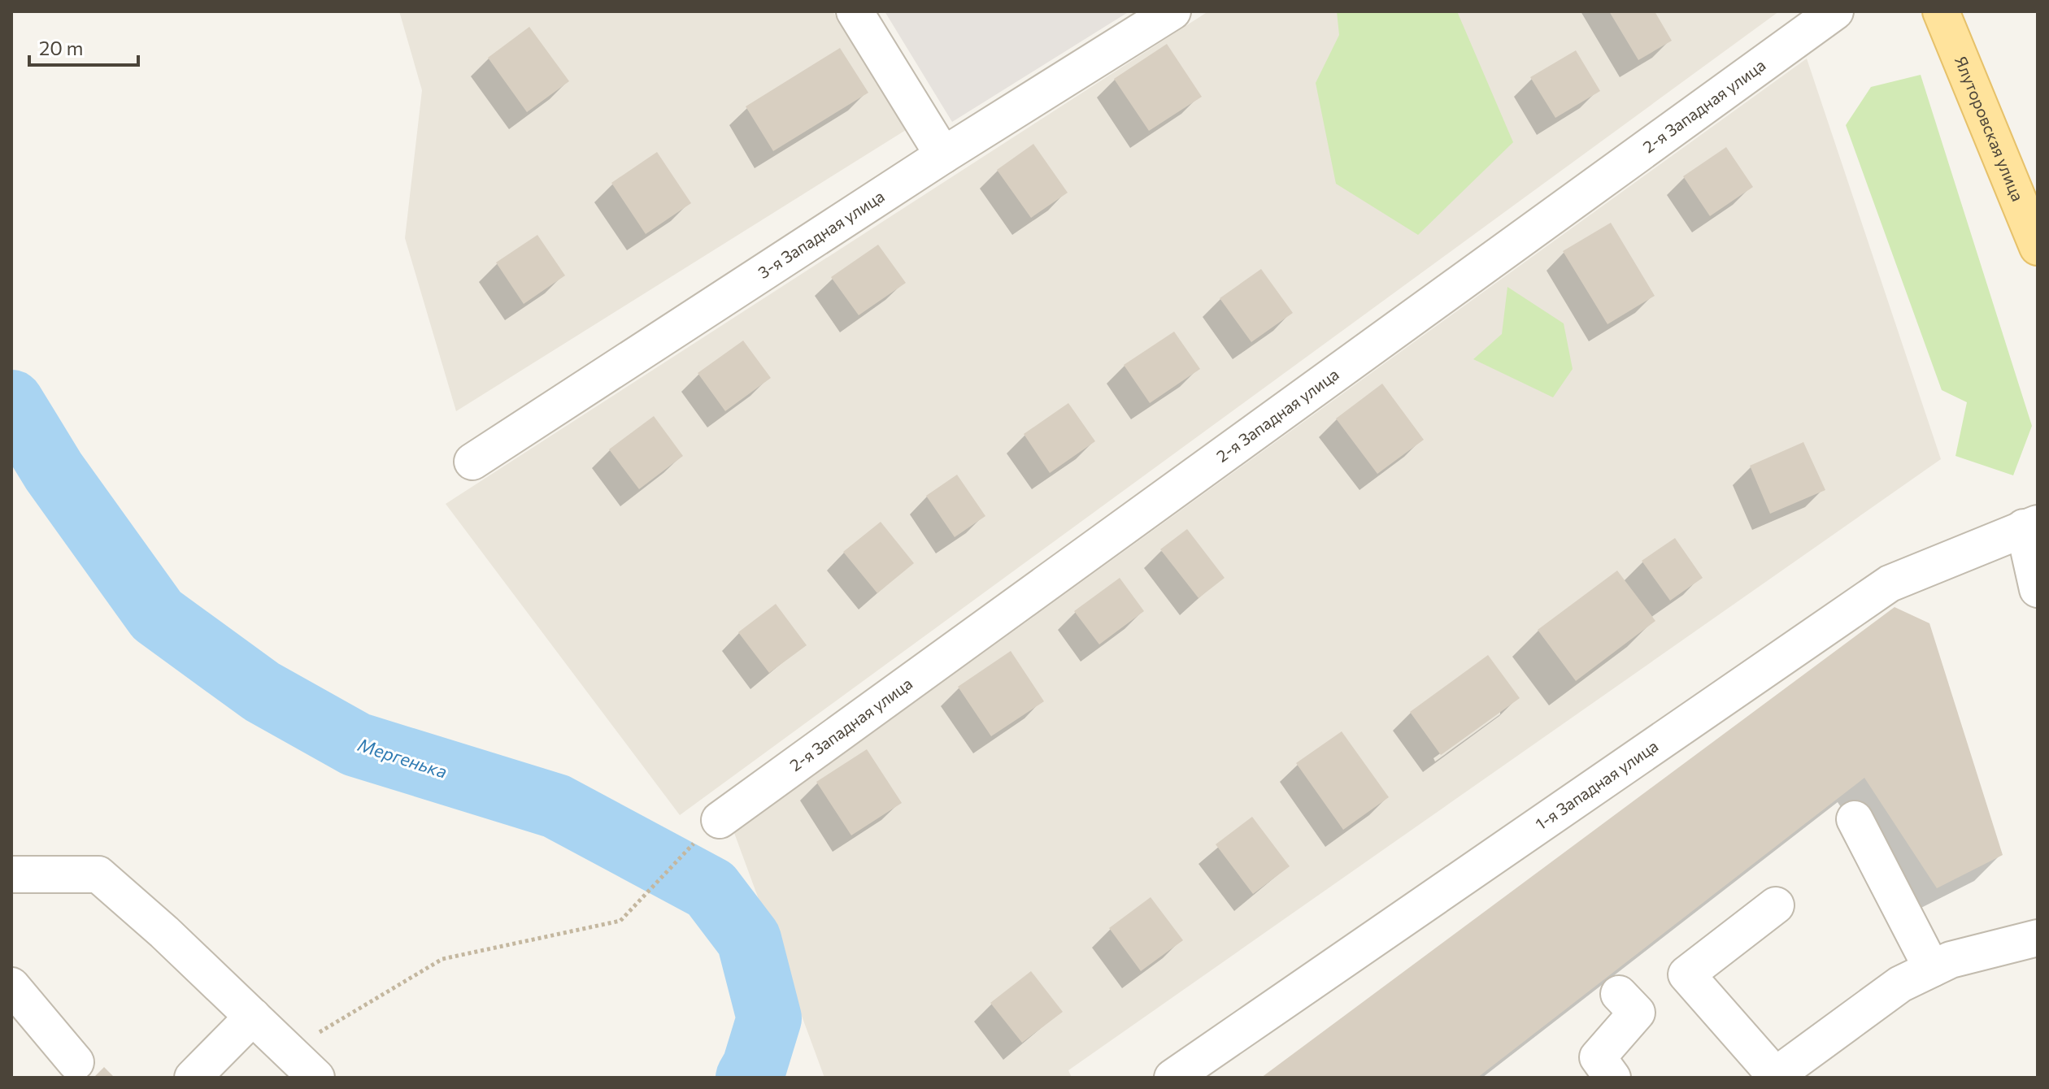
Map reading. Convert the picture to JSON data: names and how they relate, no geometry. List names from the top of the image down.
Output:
{
  "streets": {
    "main road": ["Ялуторовская улица"],
    "street": ["2-я Западная улица", "3-я Западная улица", "1-я Западная улица"]
  },
  "water": ["Мергенька"],
  "scale_bar": "20 m"
}
